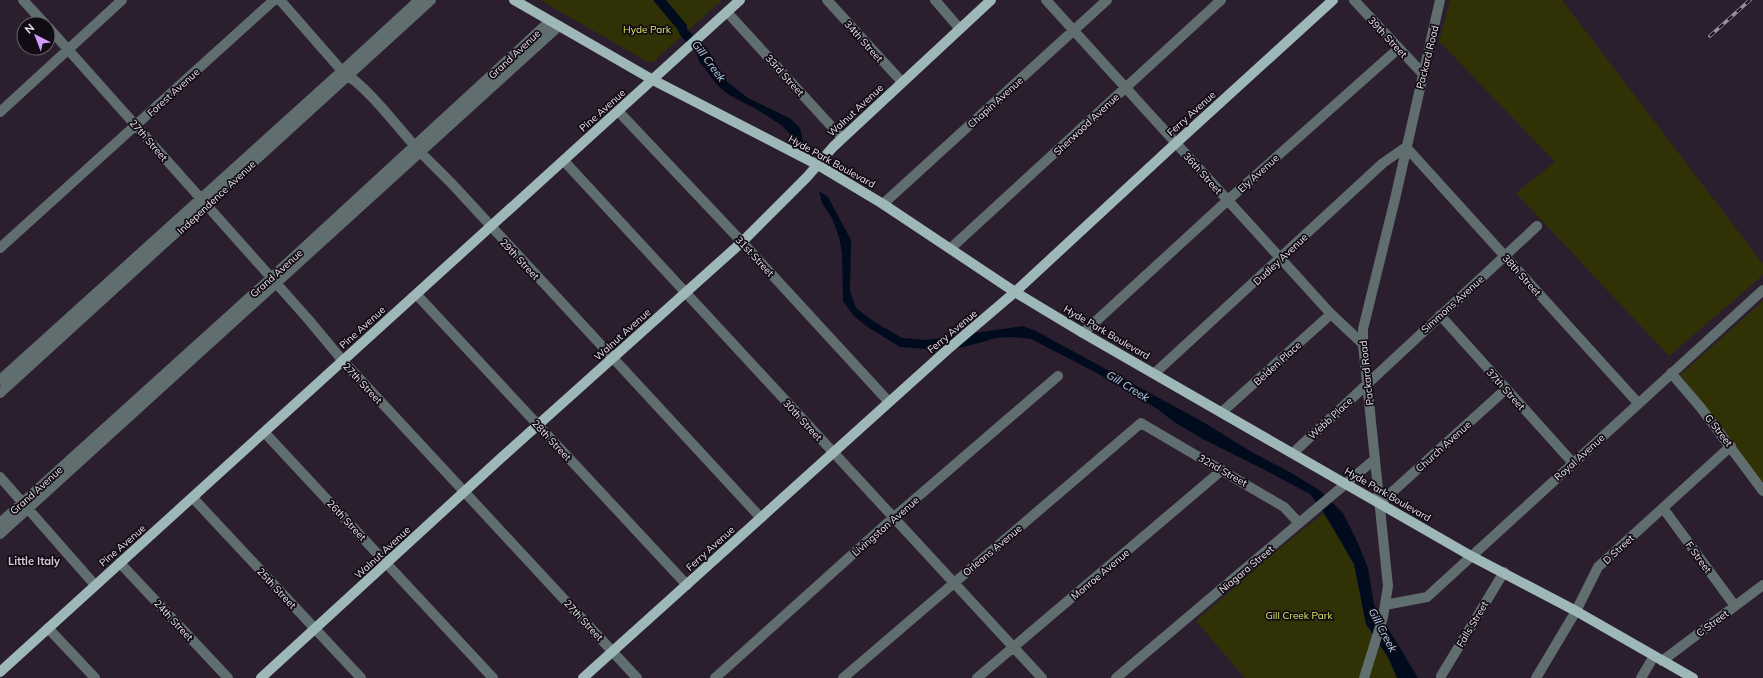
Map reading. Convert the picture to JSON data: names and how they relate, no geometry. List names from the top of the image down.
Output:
{
  "streets": {
    "main road": [
      "Pine Avenue",
      "Walnut Avenue",
      "Ferry Avenue",
      "Hyde Park Boulevard"
    ],
    "street": [
      "39th Street",
      "34th Street",
      "Grand Avenue",
      "Packard Road",
      "33rd Street",
      "Forest Avenue",
      "Chapin Avenue",
      "Sherwood Avenue",
      "27th Street",
      "36th Street",
      "Ely Avenue",
      "Independence Avenue",
      "31st Street",
      "29th Street",
      "Dudley Avenue",
      "38th Street",
      "Simmons Avenue",
      "Belden Place",
      "37th Street",
      "Webb Place",
      "30th Street",
      "G Street",
      "28th Street",
      "Church Avenue",
      "Royal Avenue",
      "32nd Street",
      "26th Street",
      "Livingston Avenue",
      "D Street",
      "Orleans Avenue",
      "F Street",
      "Niagara Street",
      "Monroe Avenue",
      "25th Street",
      "24th Street",
      "C Street",
      "Falls Street"
    ]
  },
  "crossings": [
    ["39th Street", "Packard Road"],
    ["39th Street", "Ely Avenue"],
    ["34th Street", "Walnut Avenue"],
    ["Grand Avenue", "27th Street"],
    ["Grand Avenue", "Hyde Park Boulevard"],
    ["Grand Avenue", "29th Street"],
    ["Packard Road", "Hyde Park Boulevard"],
    ["Packard Road", "36th Street"],
    ["Packard Road", "Dudley Avenue"],
    ["Packard Road", "38th Street"],
    ["Packard Road", "Simmons Avenue"],
    ["Packard Road", "Webb Place"],
    ["Packard Road", "Church Avenue"],
    ["Packard Road", "Royal Avenue"],
    ["Packard Road", "Niagara Street"],
    ["33rd Street", "Pine Avenue"],
    ["33rd Street", "Walnut Avenue"],
    ["Forest Avenue", "27th Street"],
    ["Chapin Avenue", "Hyde Park Boulevard"],
    ["Chapin Avenue", "36th Street"],
    ["Pine Avenue", "27th Street"],
    ["Pine Avenue", "Hyde Park Boulevard"],
    ["Pine Avenue", "31st Street"],
    ["Pine Avenue", "29th Street"],
    ["Pine Avenue", "30th Street"],
    ["Pine Avenue", "28th Street"],
    ["Pine Avenue", "26th Street"],
    ["Pine Avenue", "25th Street"],
    ["Pine Avenue", "24th Street"],
    ["Walnut Avenue", "27th Street"],
    ["Walnut Avenue", "Hyde Park Boulevard"],
    ["Walnut Avenue", "31st Street"],
    ["Walnut Avenue", "29th Street"],
    ["Walnut Avenue", "30th Street"],
    ["Walnut Avenue", "28th Street"],
    ["Walnut Avenue", "26th Street"],
    ["Walnut Avenue", "25th Street"],
    ["Ferry Avenue", "27th Street"],
    ["Ferry Avenue", "Hyde Park Boulevard"],
    ["Ferry Avenue", "36th Street"],
    ["Ferry Avenue", "31st Street"],
    ["Ferry Avenue", "29th Street"],
    ["Ferry Avenue", "30th Street"],
    ["Ferry Avenue", "28th Street"],
    ["Sherwood Avenue", "Hyde Park Boulevard"],
    ["Sherwood Avenue", "36th Street"],
    ["27th Street", "Independence Avenue"],
    ["Hyde Park Boulevard", "Ely Avenue"],
    ["Hyde Park Boulevard", "Dudley Avenue"],
    ["Hyde Park Boulevard", "Belden Place"],
    ["Hyde Park Boulevard", "Webb Place"],
    ["Hyde Park Boulevard", "Church Avenue"],
    ["Hyde Park Boulevard", "Royal Avenue"],
    ["Hyde Park Boulevard", "D Street"],
    ["Hyde Park Boulevard", "Niagara Street"],
    ["Hyde Park Boulevard", "C Street"],
    ["Hyde Park Boulevard", "Falls Street"],
    ["36th Street", "Ely Avenue"],
    ["36th Street", "Dudley Avenue"],
    ["36th Street", "Belden Place"],
    ["Independence Avenue", "29th Street"],
    ["Dudley Avenue", "38th Street"],
    ["38th Street", "Simmons Avenue"],
    ["38th Street", "Royal Avenue"],
    ["Simmons Avenue", "37th Street"],
    ["Simmons Avenue", "Webb Place"],
    ["37th Street", "Church Avenue"],
    ["37th Street", "Royal Avenue"],
    ["30th Street", "Livingston Avenue"],
    ["30th Street", "Orleans Avenue"],
    ["30th Street", "Monroe Avenue"],
    ["G Street", "Royal Avenue"],
    ["G Street", "D Street"],
    ["32nd Street", "Orleans Avenue"],
    ["32nd Street", "Niagara Street"],
    ["32nd Street", "Monroe Avenue"],
    ["D Street", "F Street"],
    ["F Street", "C Street"]
  ],
  "districts": ["Little Italy"],
  "water": ["Gill Creek"],
  "parks": ["Hyde Park", "Gill Creek Park"],
  "north": "top left"
}
